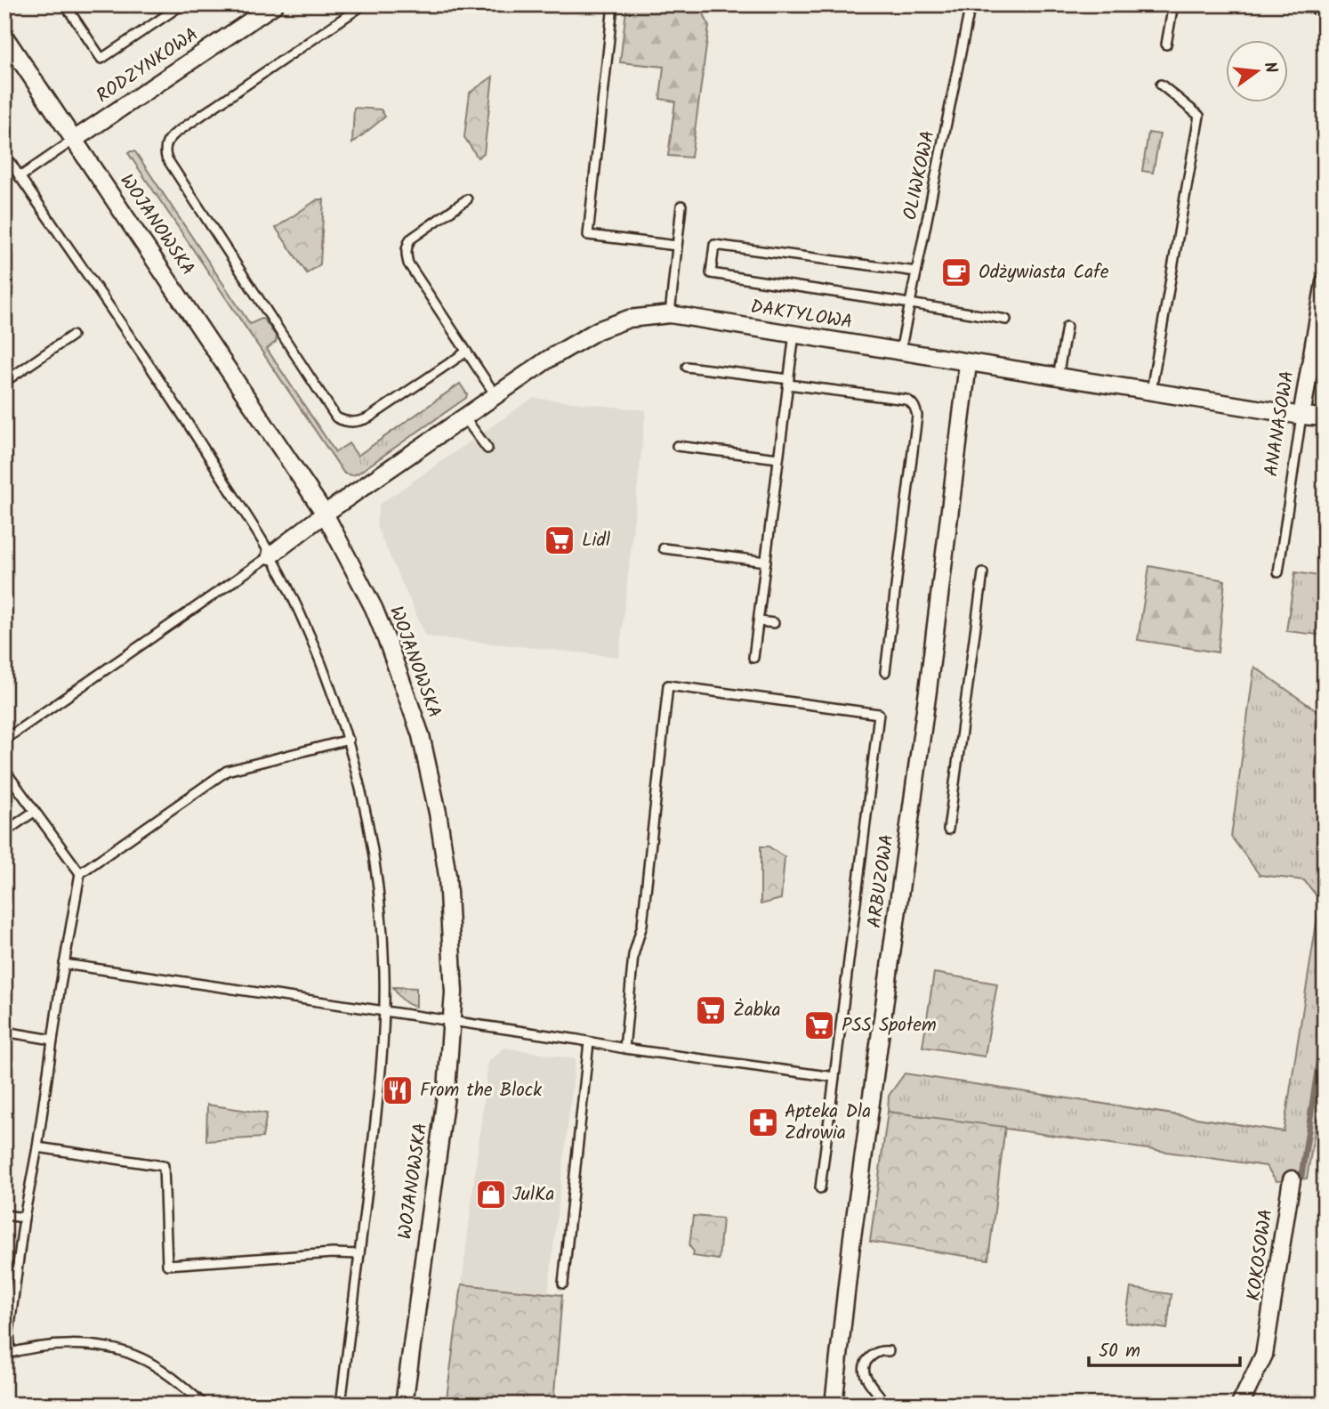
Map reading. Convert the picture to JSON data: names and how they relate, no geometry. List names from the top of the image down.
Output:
{
  "streets": {
    "street": [
      "RODZYNKOWA",
      "WOJANOWSKA",
      "DAKTYLOWA",
      "ANANASOWA",
      "ARBUZOWA",
      "KOKOSOWA"
    ],
    "lane": ["OLIWKOWA"]
  },
  "crossings": [
    ["RODZYNKOWA", "WOJANOWSKA"],
    ["OLIWKOWA", "DAKTYLOWA"],
    ["WOJANOWSKA", "DAKTYLOWA"],
    ["DAKTYLOWA", "ANANASOWA"],
    ["DAKTYLOWA", "ARBUZOWA"]
  ],
  "places": {
    "cafe": ["Odżywiasta Cafe"],
    "supermarket": ["Lidl", "Żabka", "PSS Społem"],
    "restaurant": ["From the Block"],
    "pharmacy": ["Apteka Dla Zdrowia"],
    "shop": ["JulKa"]
  },
  "scale_bar": "50 m",
  "north": "right"
}
